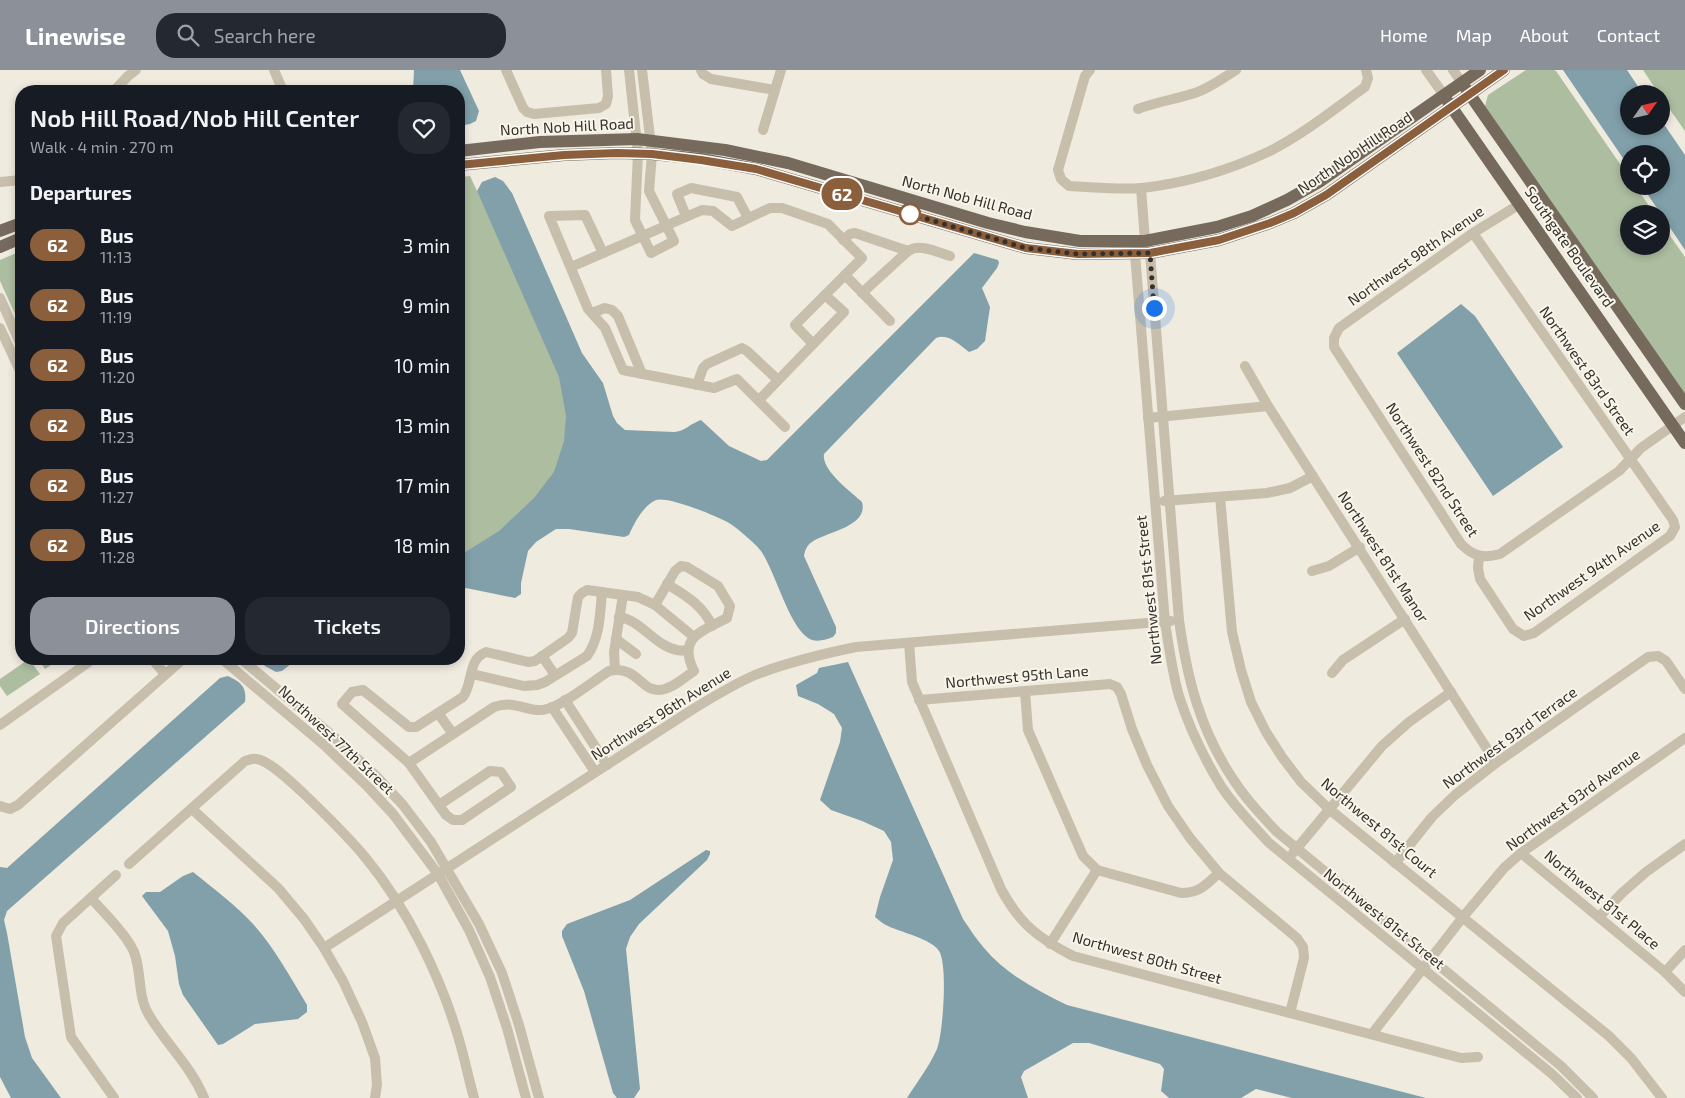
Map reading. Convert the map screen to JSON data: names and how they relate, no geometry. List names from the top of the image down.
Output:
{
  "streets": {
    "main road": ["North Nob Hill Road", "Southgate Boulevard"],
    "street": [
      "Northwest 98th Avenue",
      "Northwest 83rd Street",
      "Northwest 82nd Street",
      "Northwest 81st Manor",
      "Northwest 94th Avenue",
      "Northwest 81st Street",
      "Northwest 95th Lane",
      "Northwest 96th Avenue",
      "Northwest 93rd Terrace",
      "Northwest 77th Street",
      "Northwest 93rd Avenue",
      "Northwest 81st Court",
      "Northwest 81st Place",
      "Northwest 80th Street"
    ]
  },
  "crossings": [
    ["North Nob Hill Road", "Southgate Boulevard"],
    ["North Nob Hill Road", "Northwest 81st Street"],
    ["Southgate Boulevard", "Northwest 98th Avenue"],
    ["Northwest 98th Avenue", "Northwest 83rd Street"],
    ["Northwest 98th Avenue", "Northwest 82nd Street"],
    ["Northwest 83rd Street", "Northwest 94th Avenue"],
    ["Northwest 82nd Street", "Northwest 94th Avenue"],
    ["Northwest 81st Manor", "Northwest 93rd Terrace"],
    ["Northwest 81st Street", "Northwest 96th Avenue"],
    ["Northwest 81st Street", "Northwest 93rd Avenue"],
    ["Northwest 95th Lane", "Northwest 80th Street"],
    ["Northwest 96th Avenue", "Northwest 77th Street"],
    ["Northwest 96th Avenue", "Northwest 80th Street"],
    ["Northwest 93rd Terrace", "Northwest 81st Court"],
    ["Northwest 93rd Avenue", "Northwest 81st Court"],
    ["Northwest 93rd Avenue", "Northwest 81st Place"],
    ["Northwest 93rd Avenue", "Northwest 80th Street"]
  ],
  "lines": ["bus line 62"],
  "north": "top right",
  "page": {
    "header": "Linewise",
    "search": "Search here",
    "nav": [
      "Home",
      "Map",
      "About",
      "Contact"
    ],
    "on_map": "62",
    "heading": [
      ["Nob Hill Road/Nob Hill Center", "Walk · 4 min · 270 m"],
      "Departures"
    ],
    "list": [
      {
        "mark": "62",
        "name": "Bus",
        "note": "11:13",
        "value": "3 min"
      },
      {
        "mark": "62",
        "name": "Bus",
        "note": "11:19",
        "value": "9 min"
      },
      {
        "mark": "62",
        "name": "Bus",
        "note": "11:20",
        "value": "10 min"
      },
      {
        "mark": "62",
        "name": "Bus",
        "note": "11:23",
        "value": "13 min"
      },
      {
        "mark": "62",
        "name": "Bus",
        "note": "11:27",
        "value": "17 min"
      },
      {
        "mark": "62",
        "name": "Bus",
        "note": "11:28",
        "value": "18 min"
      }
    ],
    "buttons": ["Directions", "Tickets"]
  }
}
